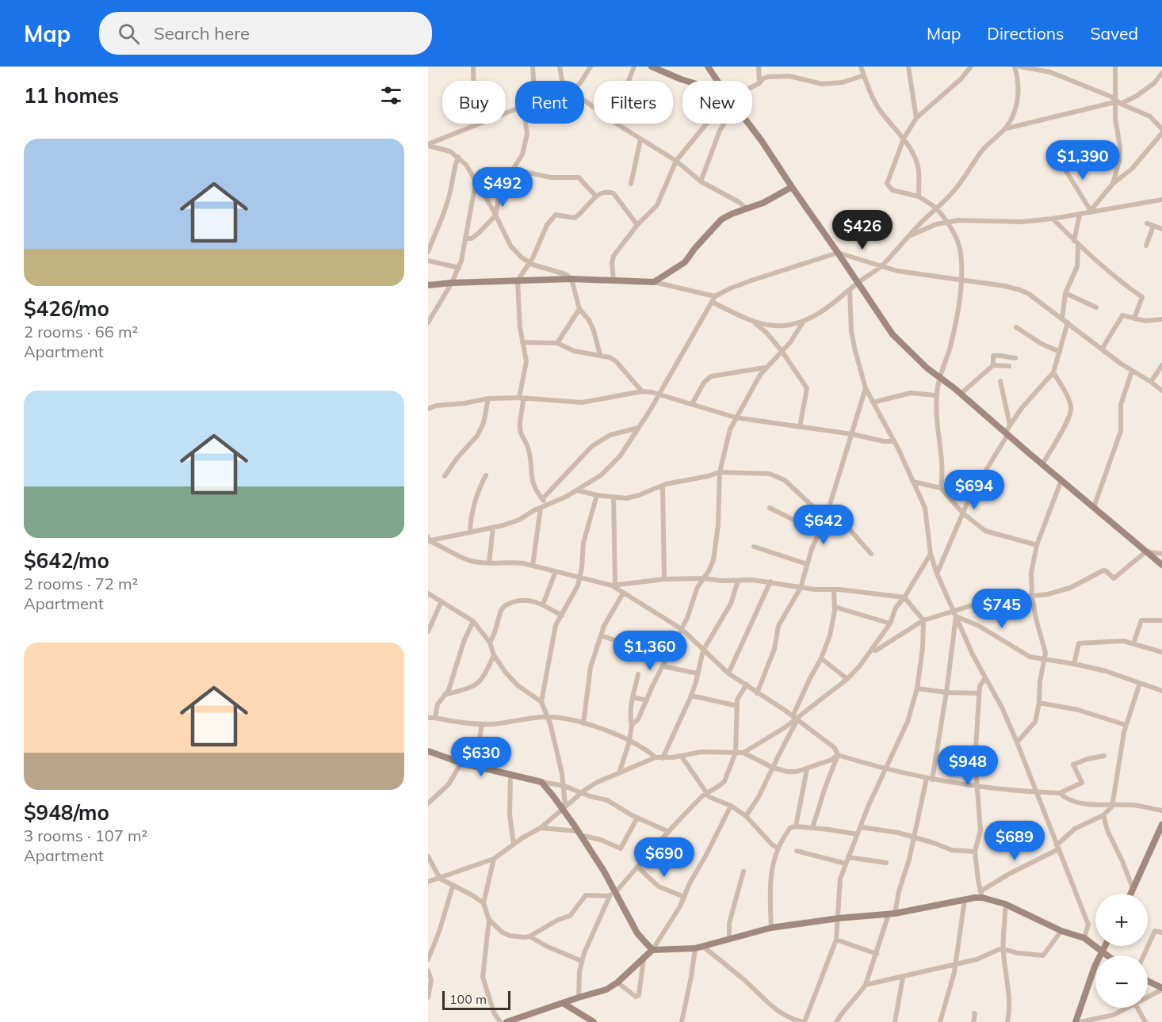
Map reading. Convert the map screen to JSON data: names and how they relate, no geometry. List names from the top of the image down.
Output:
{
  "scale_bar": "100 m",
  "page": {
    "header": "Map",
    "search": "Search here",
    "nav": ["Map", "Directions", "Saved"],
    "heading": "11 homes",
    "chip": [
      "Buy",
      "Rent",
      "Filters",
      "New"
    ],
    "list": [
      {
        "name": "$426/mo",
        "note": "2 rooms · 66 m² · Apartment"
      },
      {
        "name": "$642/mo",
        "note": "2 rooms · 72 m² · Apartment"
      },
      {
        "name": "$948/mo",
        "note": "3 rooms · 107 m² · Apartment"
      }
    ],
    "price": [
      "$1,390",
      "$492",
      "$426",
      "$694",
      "$642",
      "$745",
      "$1,360",
      "$630",
      "$948",
      "$689",
      "$690"
    ],
    "map_buttons": ["+", "−"],
    "scale": "100 m"
  }
}
